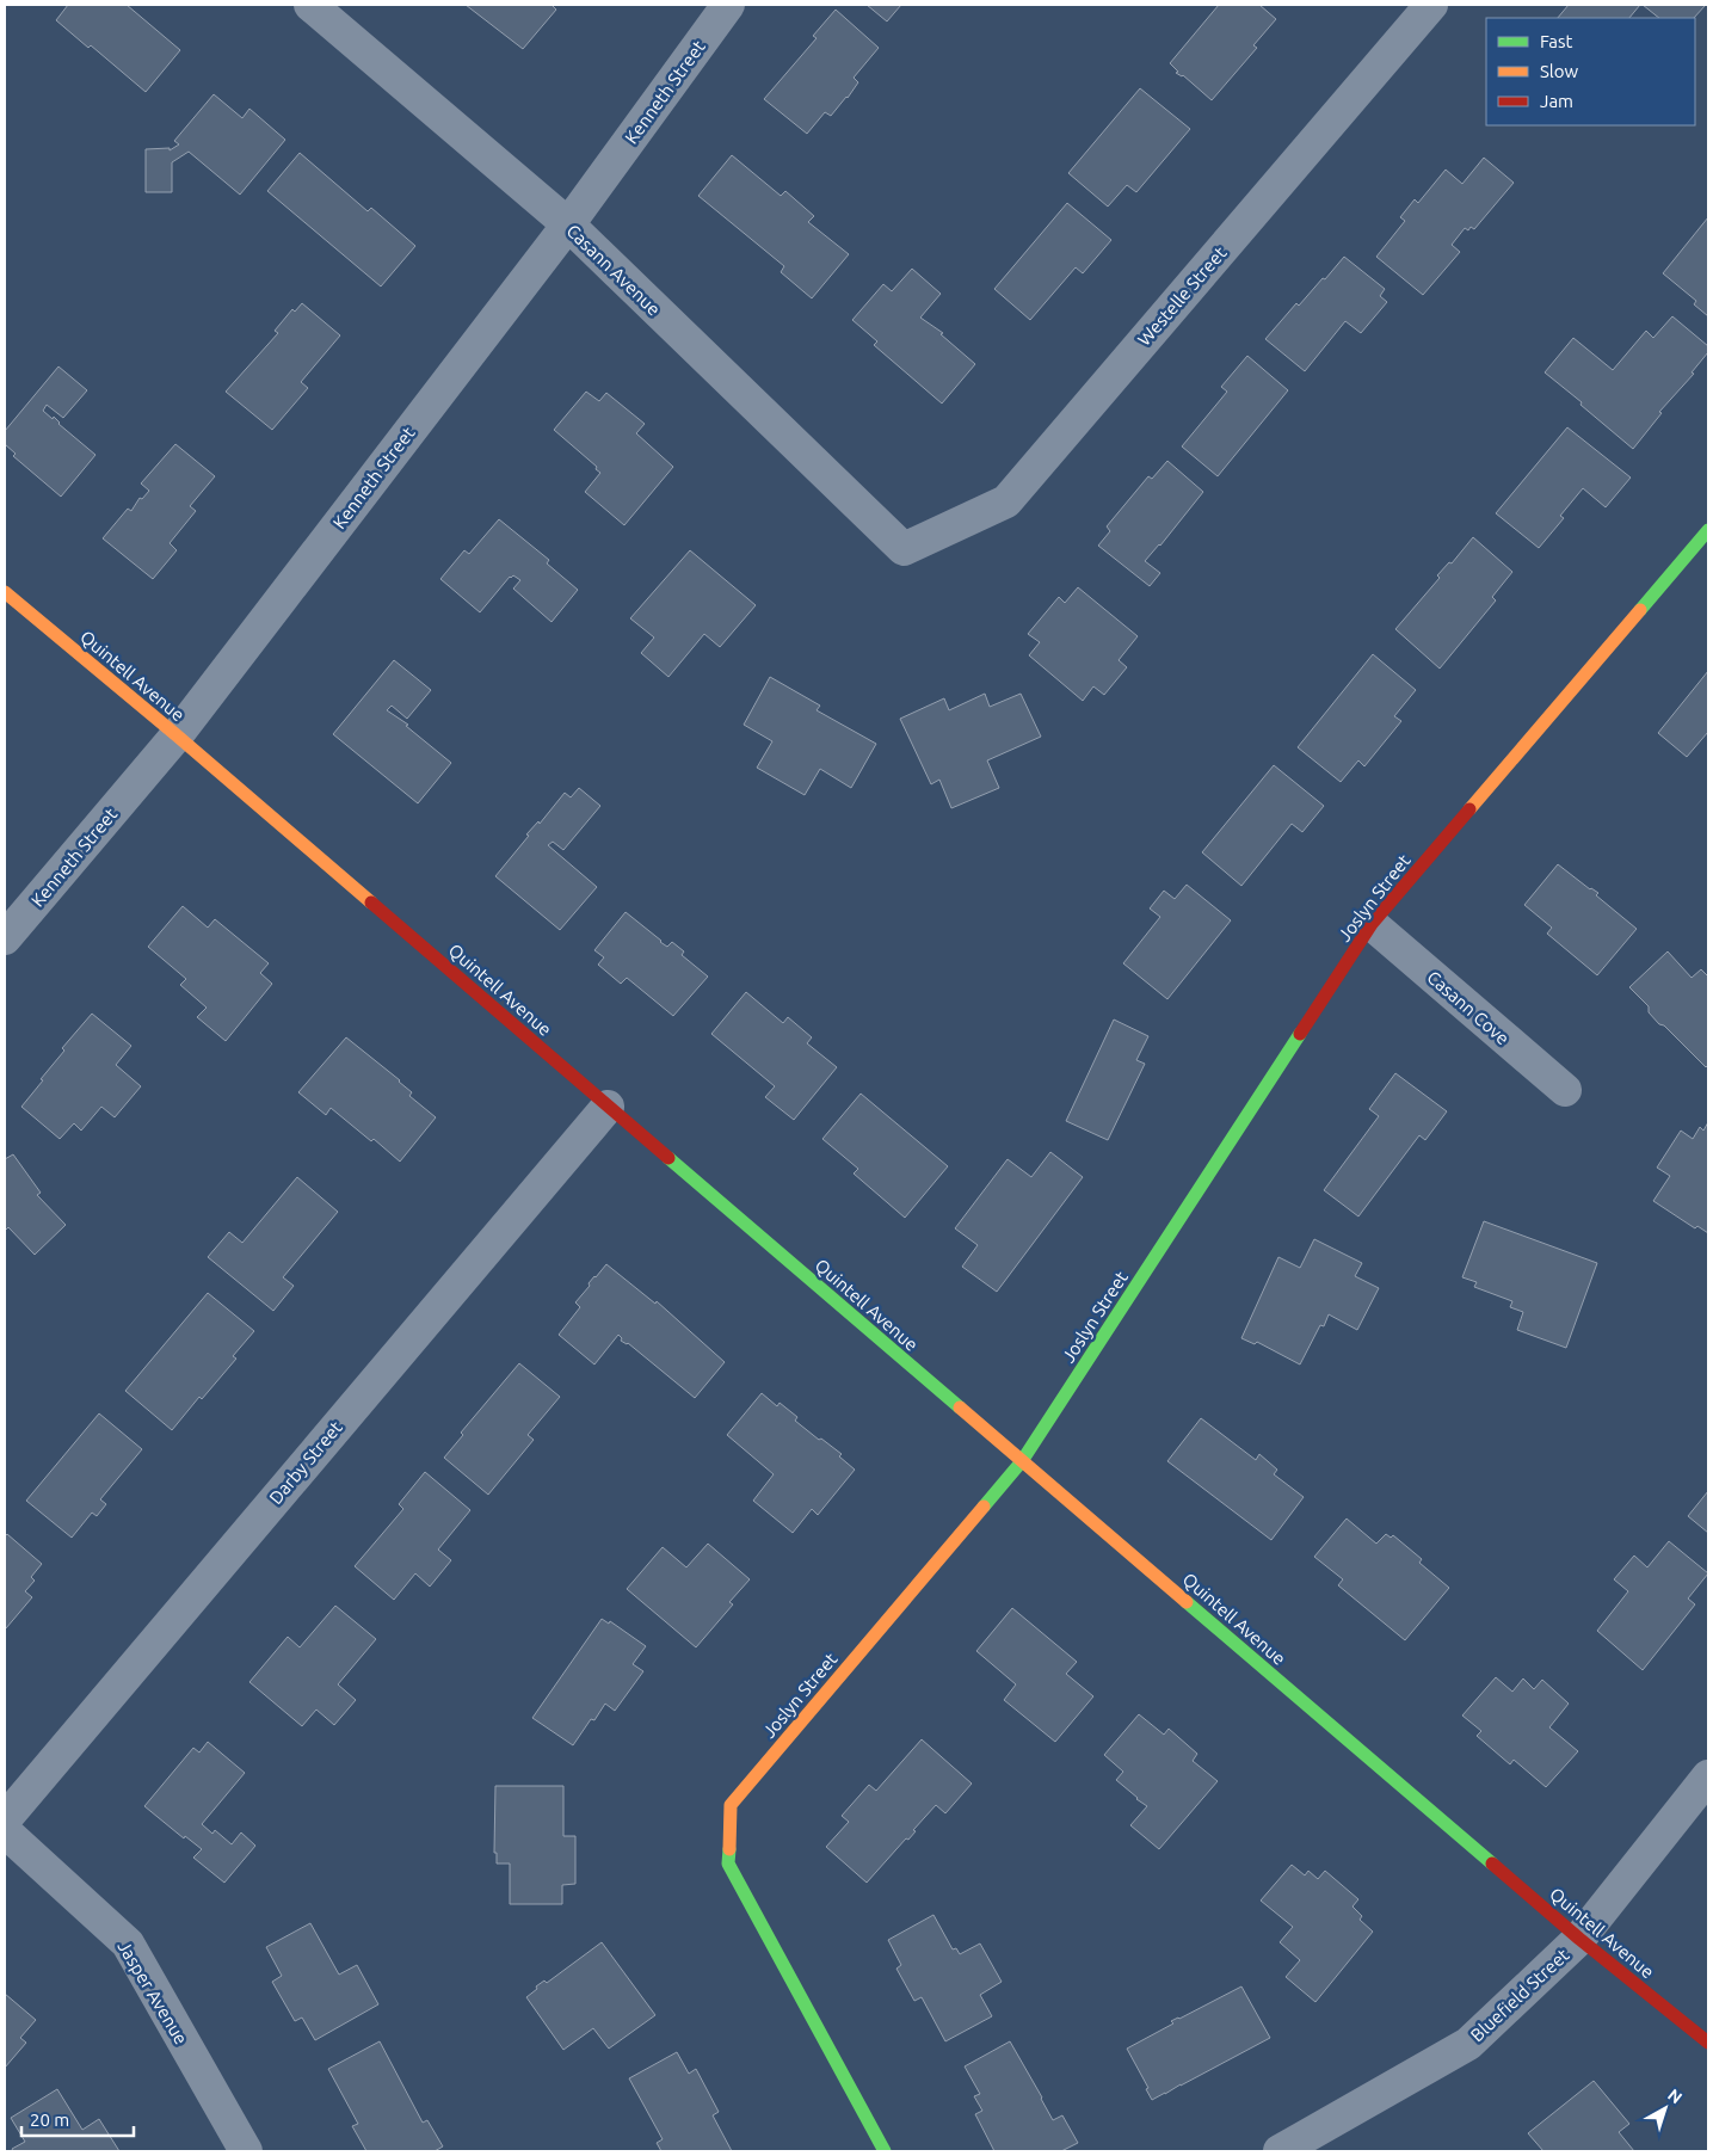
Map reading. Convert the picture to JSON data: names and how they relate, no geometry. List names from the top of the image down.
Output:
{
  "streets": {
    "street": [
      "Kenneth Street",
      "Casann Avenue",
      "Westelle Street",
      "Quintell Avenue",
      "Joslyn Street",
      "Casann Cove",
      "Darby Street",
      "Jasper Avenue",
      "Bluefield Street"
    ]
  },
  "crossings": [
    ["Kenneth Street", "Casann Avenue"],
    ["Kenneth Street", "Quintell Avenue"],
    ["Casann Avenue", "Westelle Street"],
    ["Quintell Avenue", "Joslyn Street"],
    ["Quintell Avenue", "Darby Street"],
    ["Quintell Avenue", "Bluefield Street"],
    ["Joslyn Street", "Casann Cove"]
  ],
  "legend": ["Fast", "Slow", "Jam"],
  "scale_bar": "20 m",
  "north": "top right"
}
